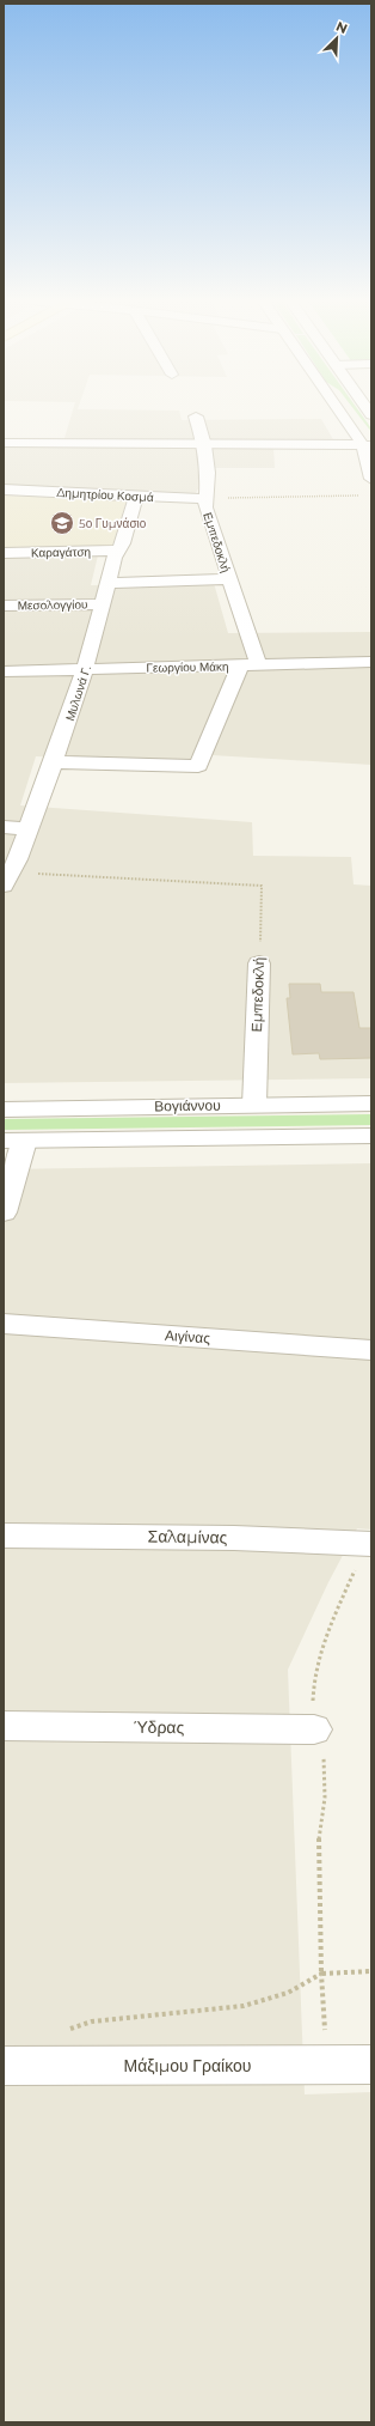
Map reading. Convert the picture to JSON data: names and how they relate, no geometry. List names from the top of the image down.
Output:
{
  "streets": {
    "street": [
      "Δημητρίου Κοσμά",
      "Εμπεδοκλή",
      "Καραγάτση",
      "Μεσολογγίου",
      "Γεωργίου Μάκη",
      "Μυλωνά Γ.",
      "Βογιάννου",
      "Αιγίνας",
      "Σαλαμίνας",
      "Ύδρας",
      "Μάξιμου Γραίκου"
    ]
  },
  "crossings": [
    ["Δημητρίου Κοσμά", "Εμπεδοκλή"],
    ["Δημητρίου Κοσμά", "Μυλωνά Γ."],
    ["Εμπεδοκλή", "Γεωργίου Μάκη"],
    ["Εμπεδοκλή", "Μυλωνά Γ."],
    ["Εμπεδοκλή", "Βογιάννου"],
    ["Καραγάτση", "Μυλωνά Γ."],
    ["Μεσολογγίου", "Μυλωνά Γ."],
    ["Γεωργίου Μάκη", "Μυλωνά Γ."]
  ],
  "places": {
    "school or university": ["5ο Γυμνάσιο"]
  },
  "north": "top right"
}
